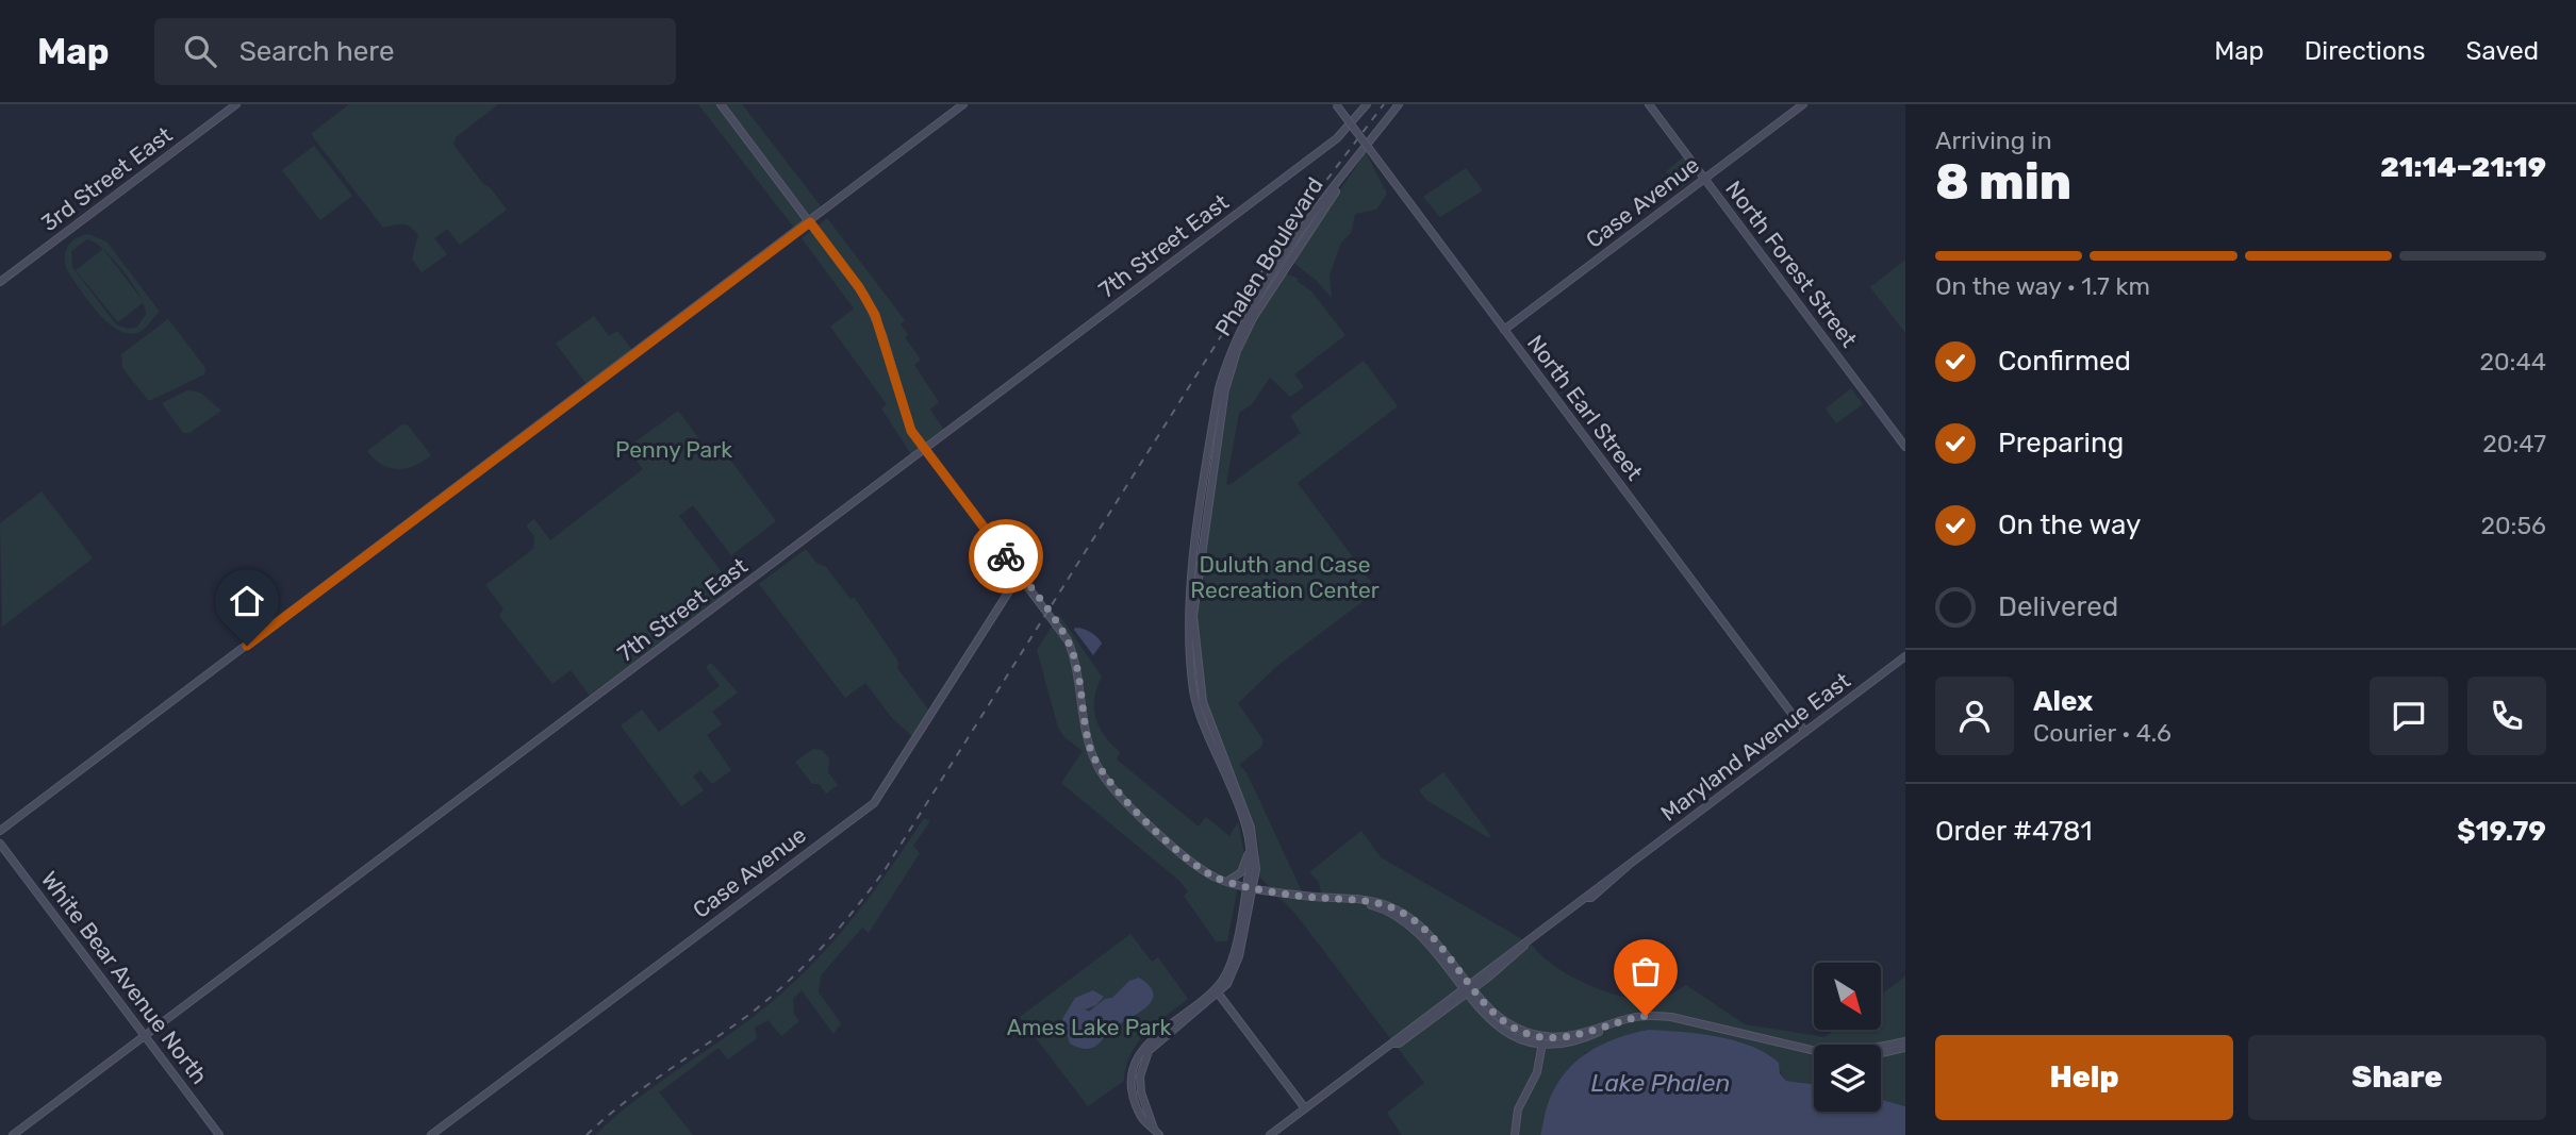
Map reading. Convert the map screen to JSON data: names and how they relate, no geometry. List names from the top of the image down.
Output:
{
  "streets": {
    "street": [
      "3rd Street East",
      "Case Avenue",
      "7th Street East",
      "Phalen Boulevard",
      "North Forest Street",
      "North Earl Street",
      "Maryland Avenue East",
      "White Bear Avenue North"
    ]
  },
  "crossings": [
    ["Case Avenue", "North Forest Street"],
    ["Case Avenue", "North Earl Street"],
    ["7th Street East", "White Bear Avenue North"],
    ["North Earl Street", "Maryland Avenue East"]
  ],
  "water": ["Lake Phalen"],
  "parks": ["Penny Park", "Duluth and Case Recreation Center", "Ames Lake Park"],
  "north": "bottom right",
  "page": {
    "header": "Map",
    "search": "Search here",
    "nav": ["Map", "Directions", "Saved"],
    "heading": ["8 min", "Arriving in", "21:14–21:19"],
    "panel": [
      "Alex",
      "Courier · 4.6",
      "Order #4781",
      "$19.79"
    ],
    "bar": "On the way · 1.7 km",
    "list": [
      ["Confirmed", "20:44"],
      ["Preparing", "20:47"],
      ["On the way", "20:56"],
      "Delivered"
    ],
    "buttons": ["Help", "Share"]
  }
}
